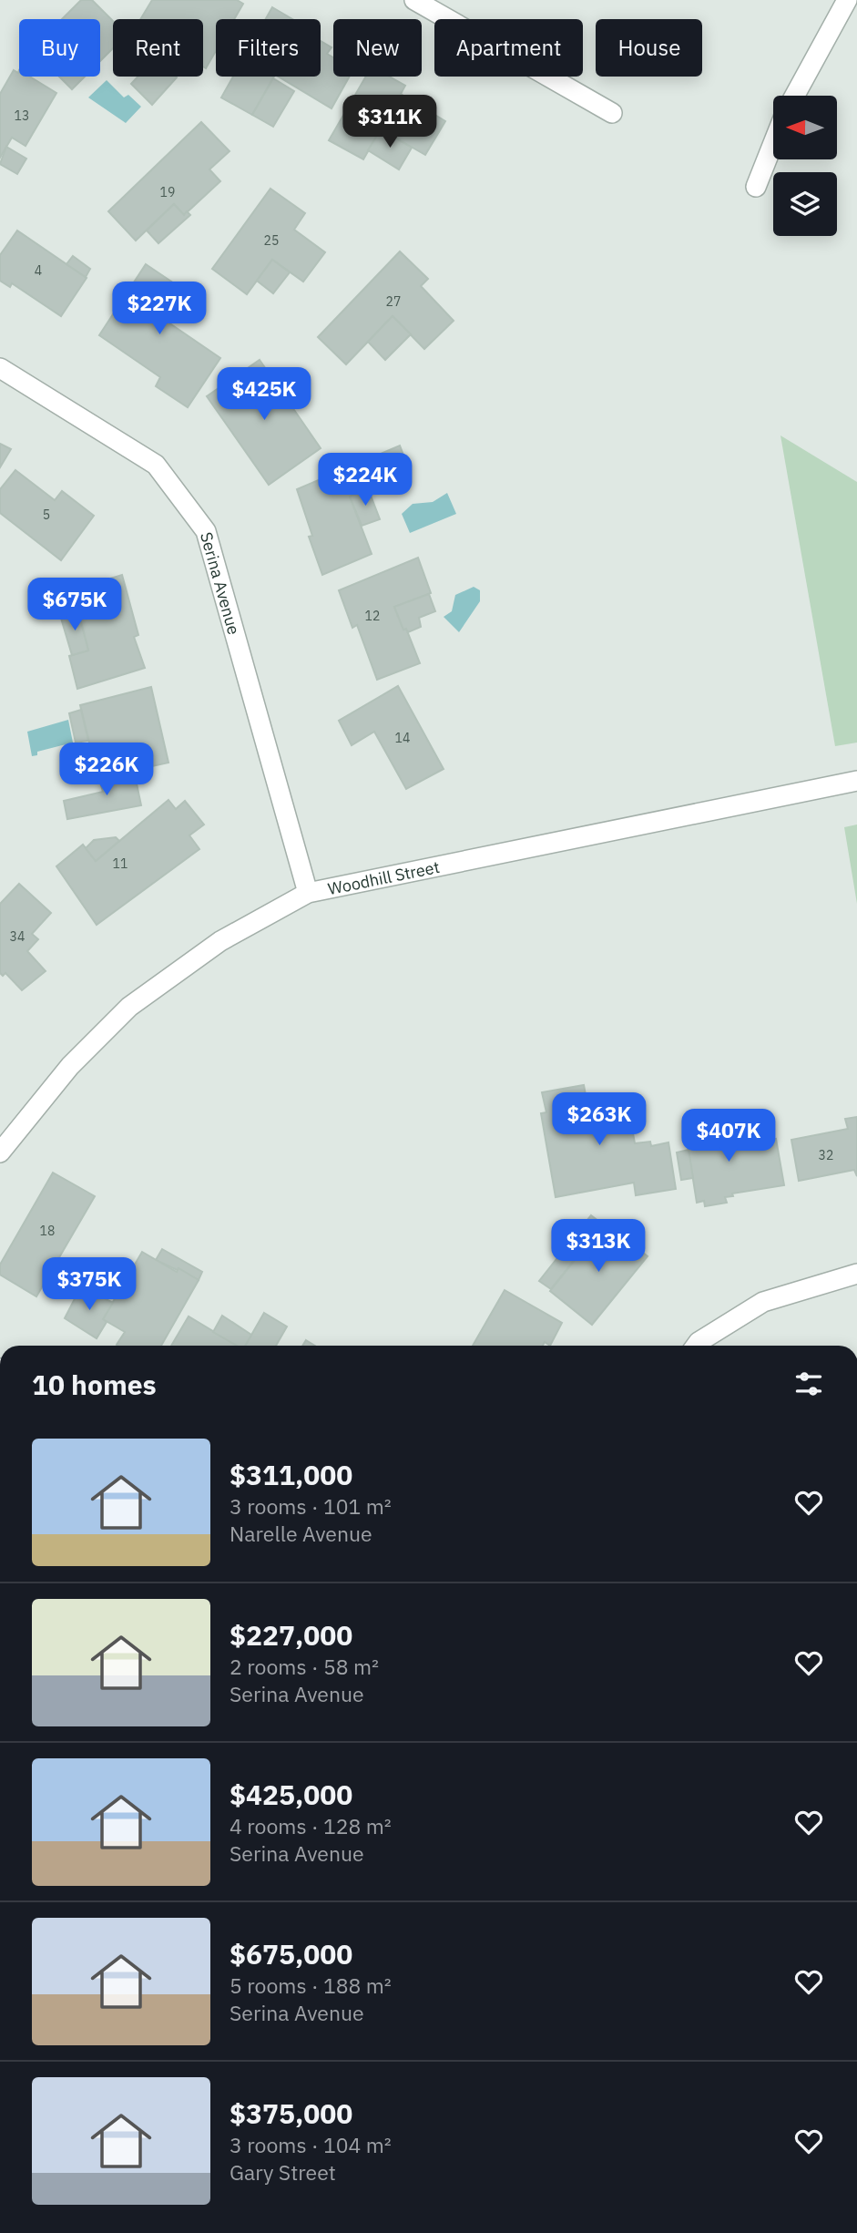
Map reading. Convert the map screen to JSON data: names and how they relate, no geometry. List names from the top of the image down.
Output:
{
  "streets": {
    "street": ["Serina Avenue", "Woodhill Street"]
  },
  "crossings": [
    ["Serina Avenue", "Woodhill Street"]
  ],
  "house_numbers": [
    "13",
    "19",
    "25",
    "4",
    "27",
    "5",
    "12",
    "14",
    "11",
    "34",
    "32",
    "18"
  ],
  "north": "left",
  "page": {
    "chip": [
      "Buy",
      "Rent",
      "Filters",
      "New",
      "Apartment",
      "House"
    ],
    "price": [
      "$311K",
      "$227K",
      "$425K",
      "$224K",
      "$675K",
      "$226K",
      "$263K",
      "$407K",
      "$313K",
      "$375K"
    ],
    "heading": "10 homes",
    "list": [
      {
        "name": "$311,000",
        "note": "3 rooms · 101 m² · Narelle Avenue"
      },
      {
        "name": "$227,000",
        "note": "2 rooms · 58 m² · Serina Avenue"
      },
      {
        "name": "$425,000",
        "note": "4 rooms · 128 m² · Serina Avenue"
      },
      {
        "name": "$675,000",
        "note": "5 rooms · 188 m² · Serina Avenue"
      },
      {
        "name": "$375,000",
        "note": "3 rooms · 104 m² · Gary Street"
      }
    ]
  }
}
